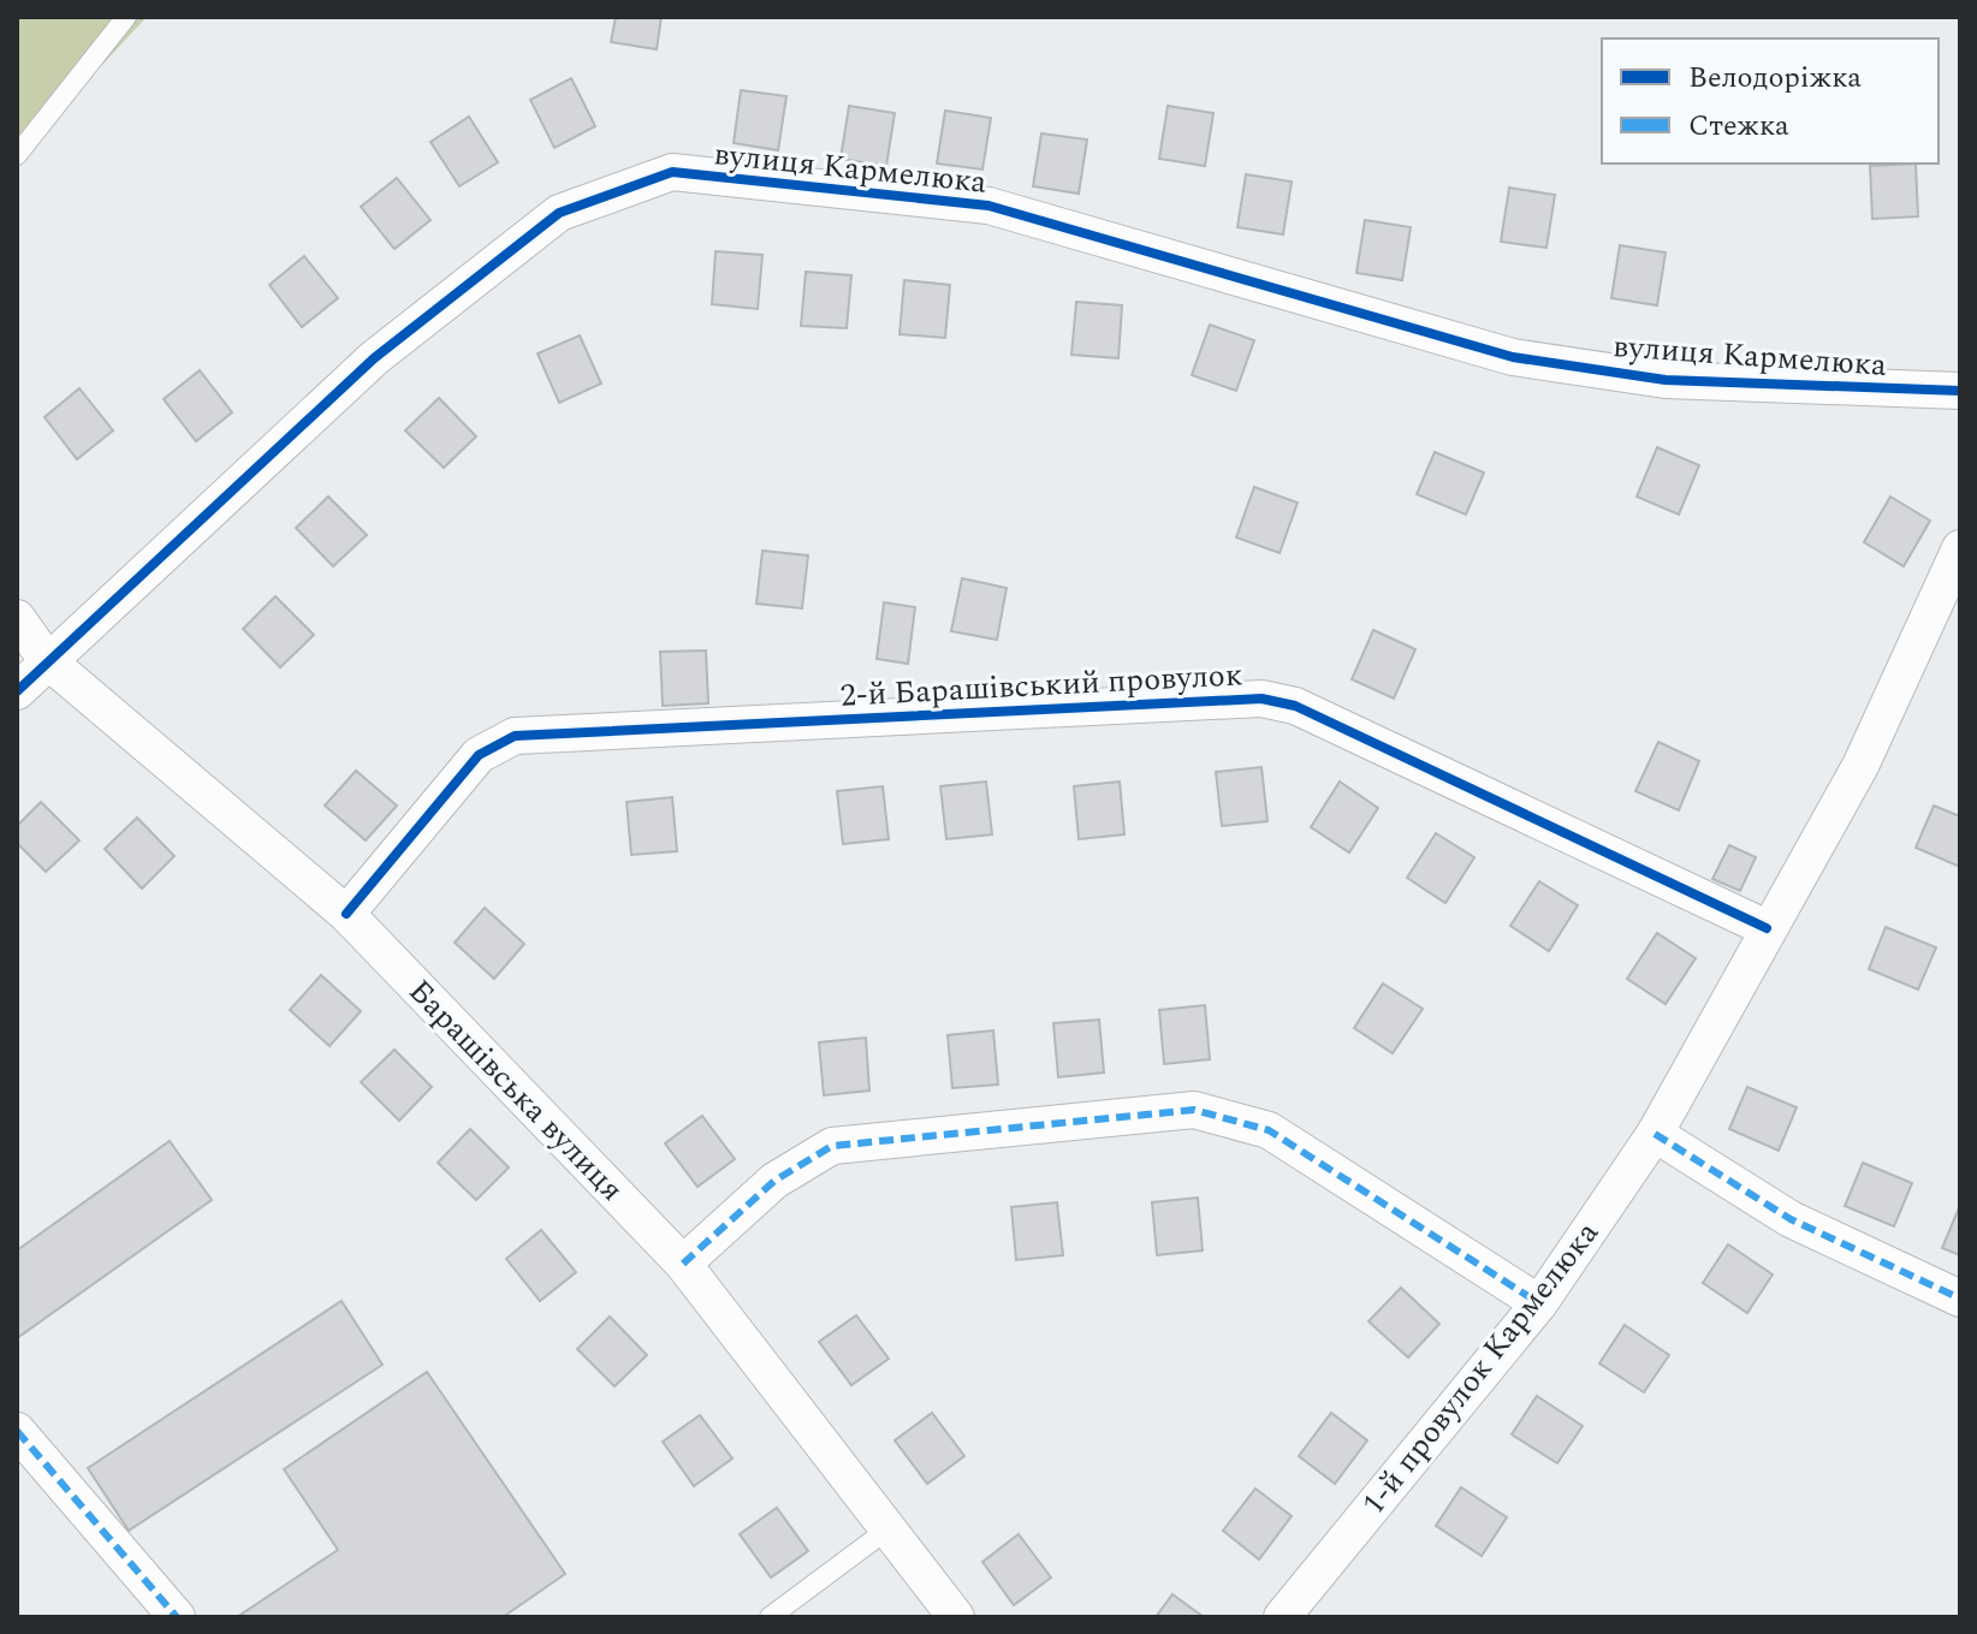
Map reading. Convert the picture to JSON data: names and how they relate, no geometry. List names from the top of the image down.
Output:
{
  "streets": {
    "street": [
      "вулиця Кармелюка",
      "2-й Барашівський провулок",
      "Барашівська вулиця",
      "1-й провулок Кармелюка"
    ]
  },
  "crossings": [
    ["вулиця Кармелюка", "Барашівська вулиця"],
    ["2-й Барашівський провулок", "Барашівська вулиця"],
    ["2-й Барашівський провулок", "1-й провулок Кармелюка"]
  ],
  "legend": ["Велодоріжка", "Стежка"]
}
